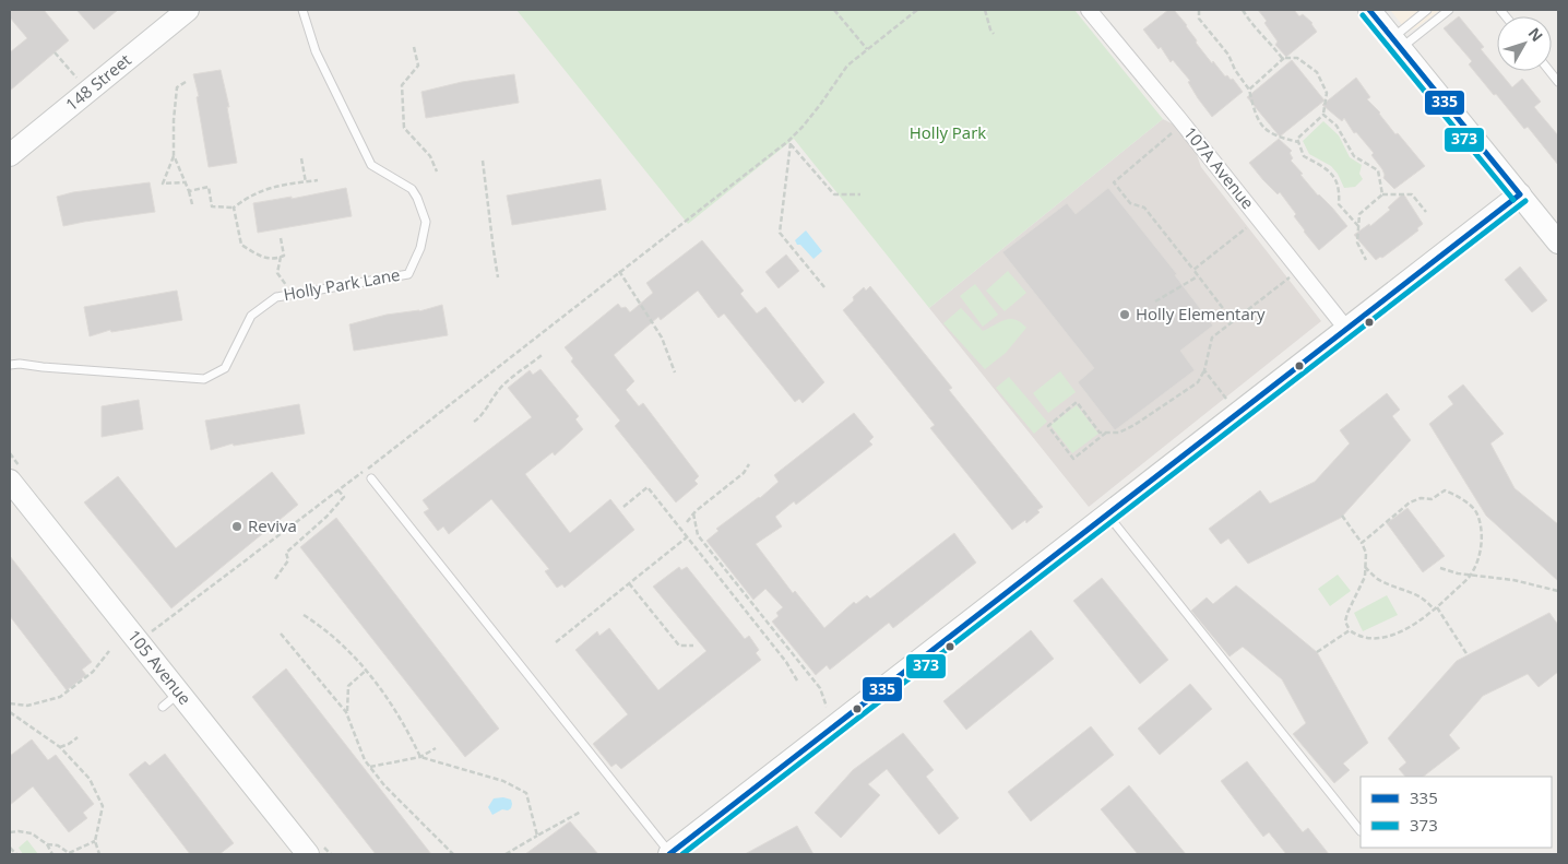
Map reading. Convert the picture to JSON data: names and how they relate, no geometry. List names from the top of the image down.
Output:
{
  "streets": {
    "main road": ["148 Street", "105 Avenue"],
    "street": ["107A Avenue"],
    "lane": ["Holly Park Lane"]
  },
  "parks": ["Holly Park"],
  "places": ["Holly Elementary", "Reviva"],
  "lines": ["transit line 335", "transit line 373"],
  "legend": ["335", "373"],
  "north": "top right"
}
